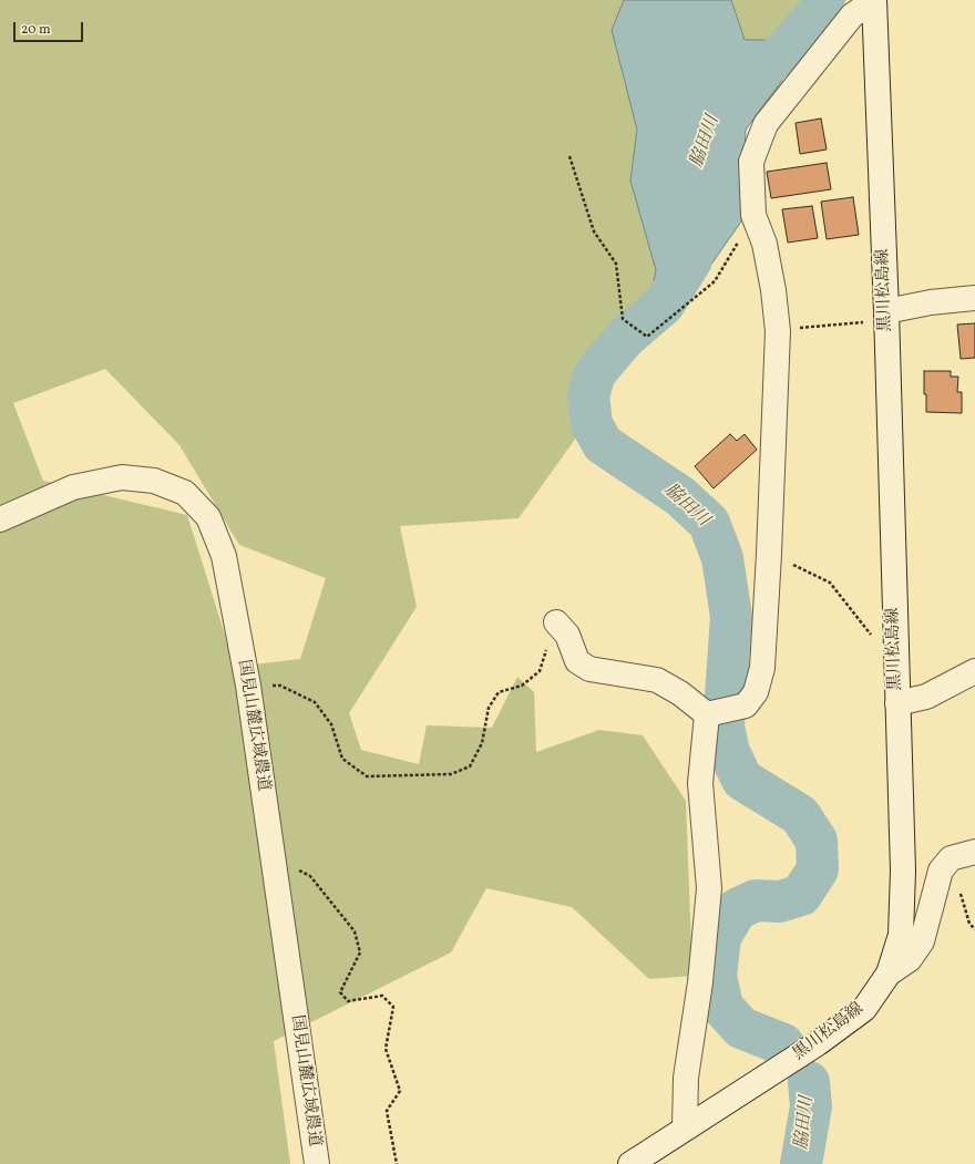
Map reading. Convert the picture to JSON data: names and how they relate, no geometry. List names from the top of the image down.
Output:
{
  "streets": {
    "street": ["黒川松島線", "国見山麓広域農道"]
  },
  "water": ["脇田川"],
  "scale_bar": "20 m"
}
